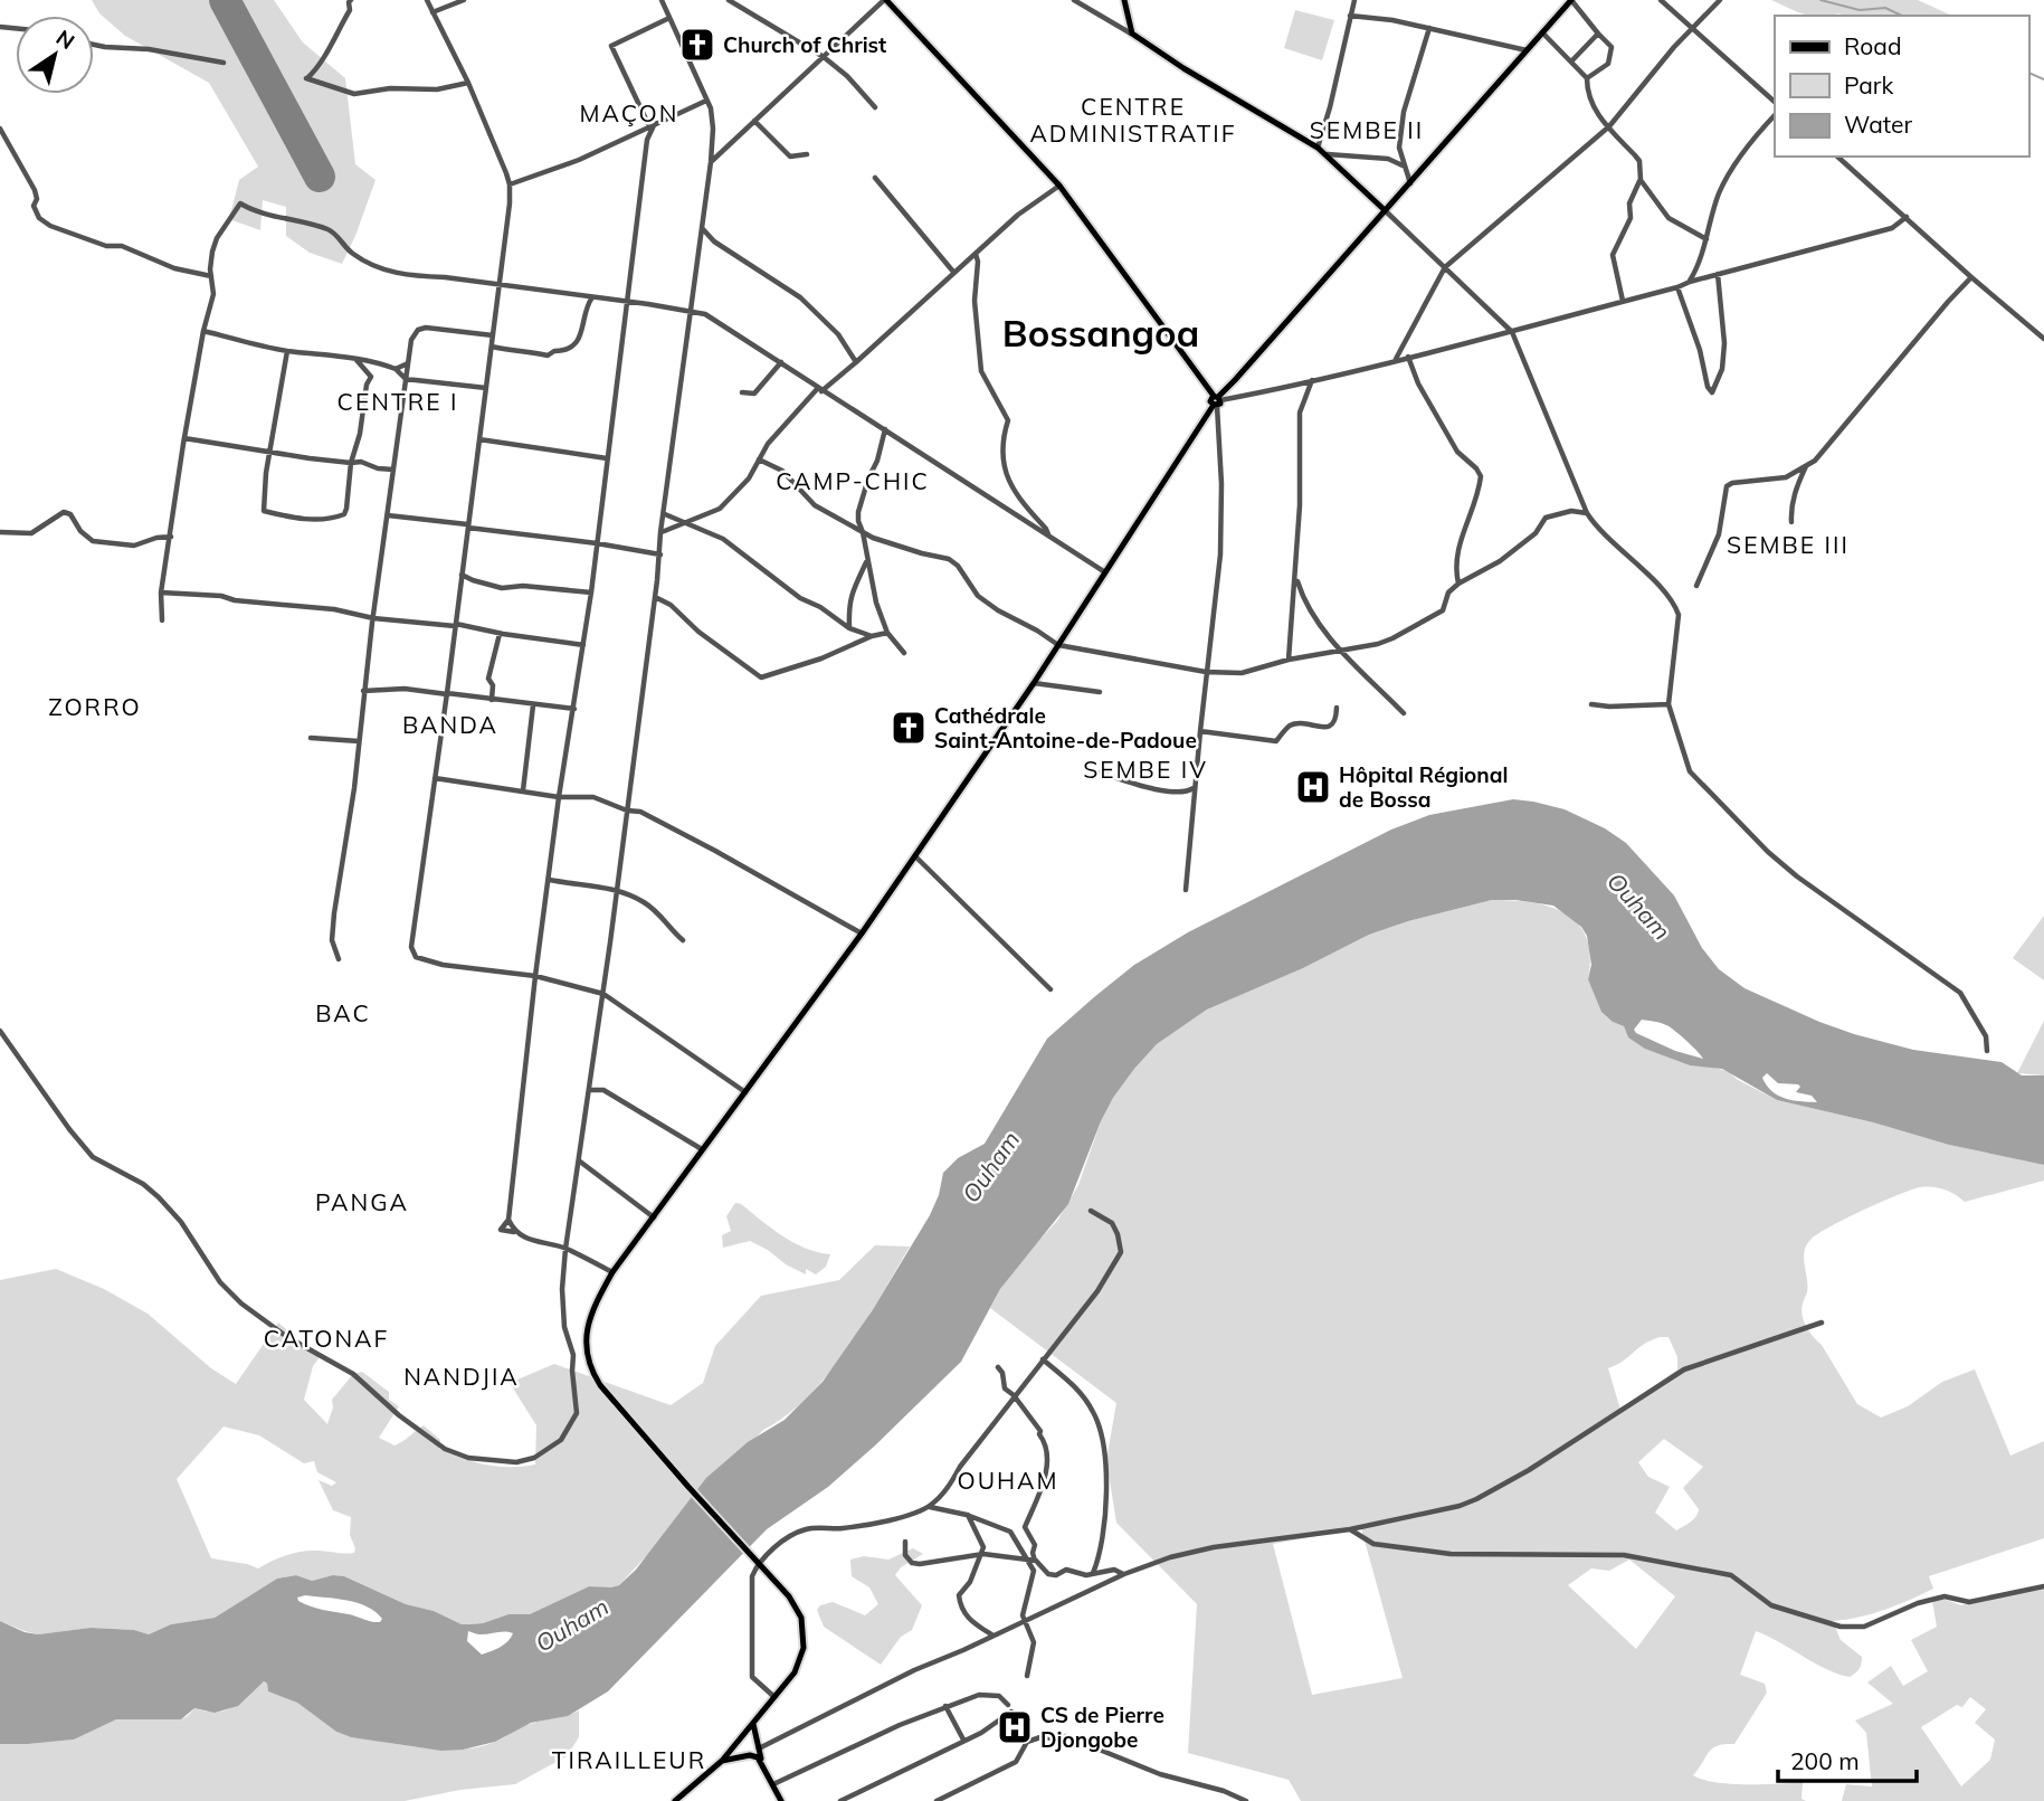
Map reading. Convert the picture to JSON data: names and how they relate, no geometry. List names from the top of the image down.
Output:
{
  "districts": [
    "CENTRE ADMINISTRATIF",
    "MAÇON",
    "SEMBE II",
    "Bossangoa",
    "CENTRE I",
    "CAMP-CHIC",
    "SEMBE III",
    "ZORRO",
    "BANDA",
    "SEMBE IV",
    "BAC",
    "PANGA",
    "CATONAF",
    "NANDJIA",
    "OUHAM",
    "TIRAILLEUR"
  ],
  "water": ["Ouham"],
  "places": {
    "church": ["Church of Christ", "Cathédrale Saint-Antoine-de-Padoue"],
    "hospital": ["Hôpital Régional de Bossa", "CS de Pierre Djongobe"]
  },
  "legend": ["Road", "Park", "Water"],
  "scale_bar": "200 m",
  "north": "top right"
}
